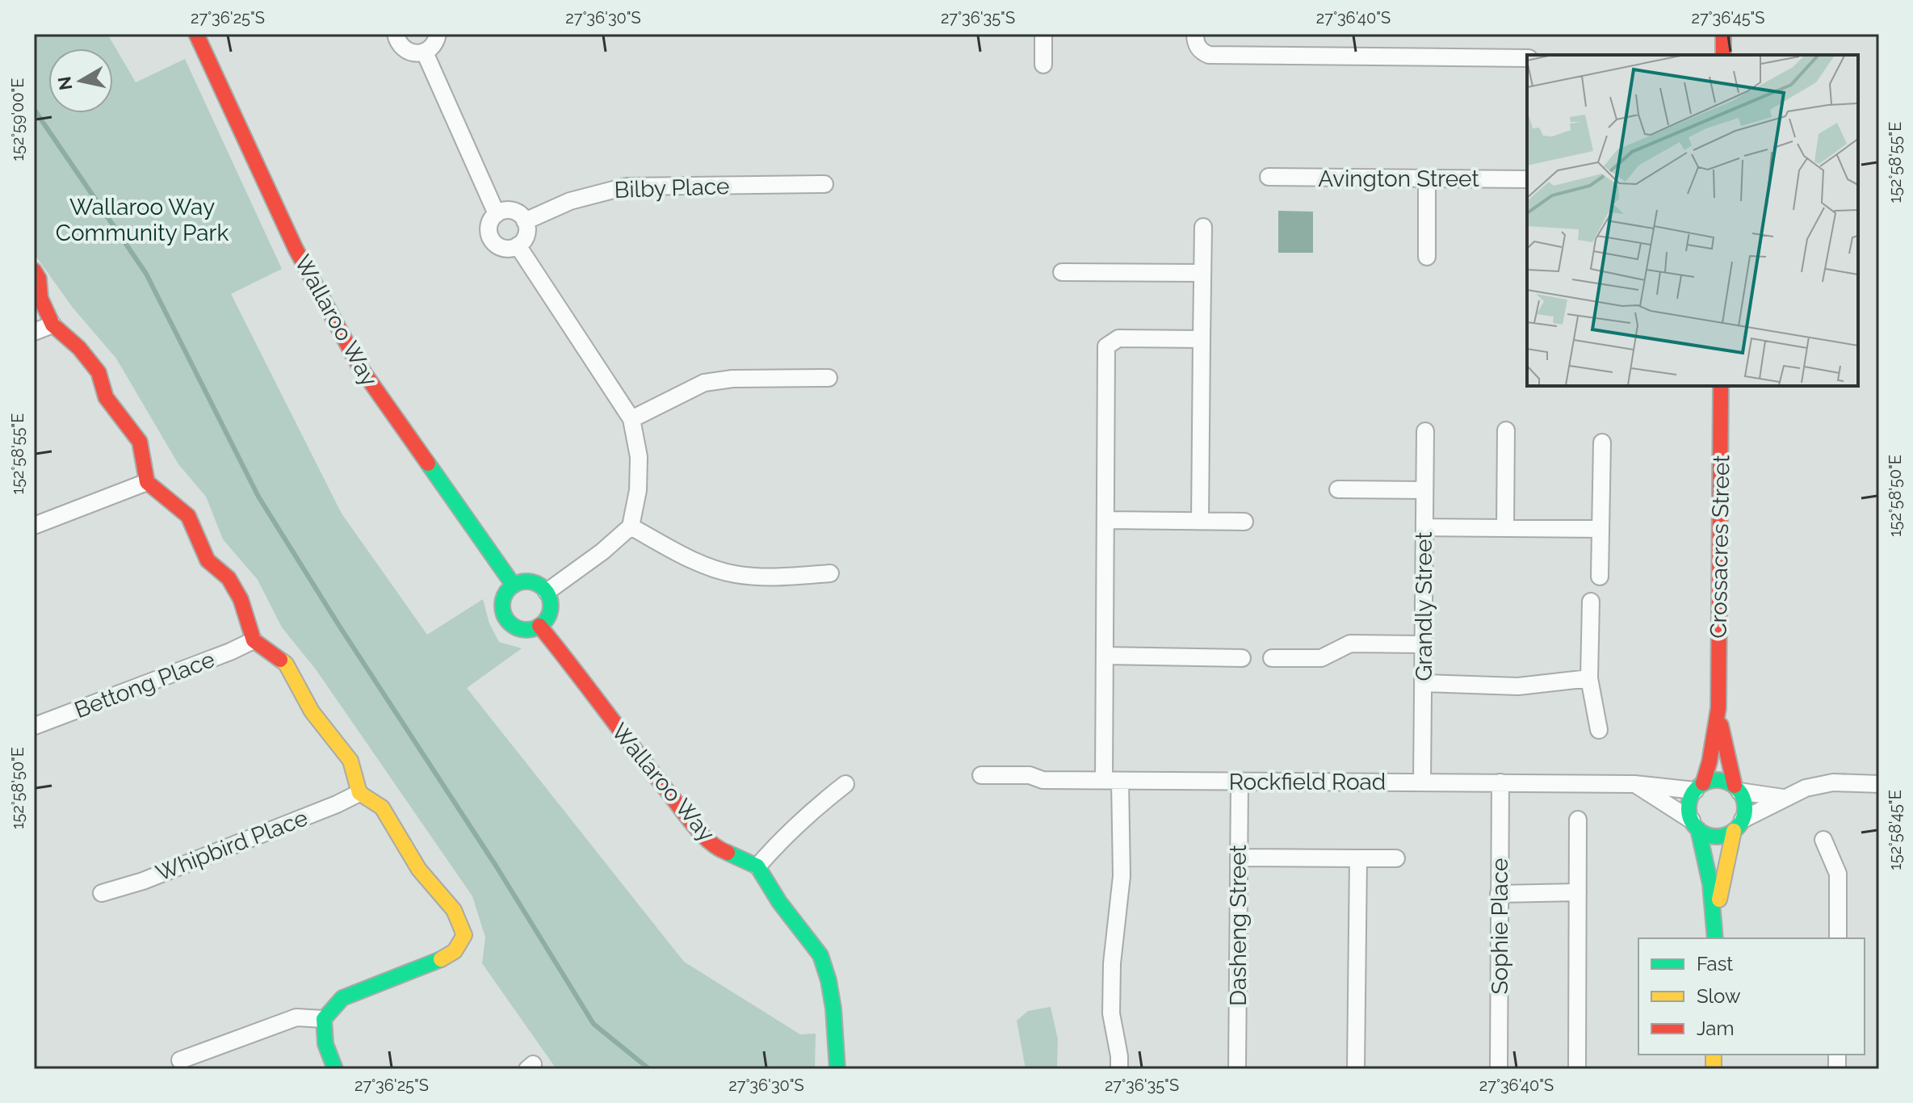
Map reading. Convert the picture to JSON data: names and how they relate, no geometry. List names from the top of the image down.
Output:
{
  "streets": {
    "street": [
      "Avington Street",
      "Bilby Place",
      "Wallaroo Way",
      "Crossacres Street",
      "Grandly Street",
      "Bettong Place",
      "Rockfield Road",
      "Whipbird Place",
      "Dasheng Street",
      "Sophie Place"
    ]
  },
  "crossings": [
    ["Crossacres Street", "Rockfield Road"],
    ["Grandly Street", "Rockfield Road"],
    ["Rockfield Road", "Dasheng Street"],
    ["Rockfield Road", "Sophie Place"]
  ],
  "parks": ["Wallaroo Way Community Park"],
  "legend": ["Fast", "Slow", "Jam"],
  "north": "left",
  "coordinates": [
    "27°36'25\"S",
    "27°36'30\"S",
    "27°36'35\"S",
    "27°36'40\"S",
    "27°36'45\"S",
    "152°59'00\"E",
    "152°58'55\"E",
    "152°58'50\"E",
    "152°58'45\"E"
  ]
}
